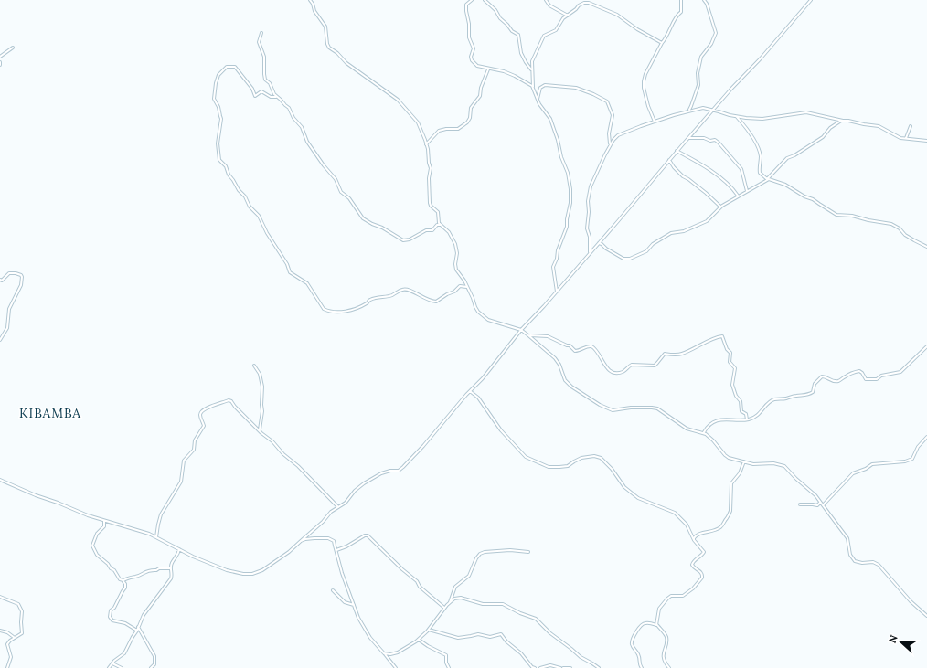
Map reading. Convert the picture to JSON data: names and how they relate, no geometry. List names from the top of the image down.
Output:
{
  "districts": ["KIBAMBA"],
  "north": "left"
}
